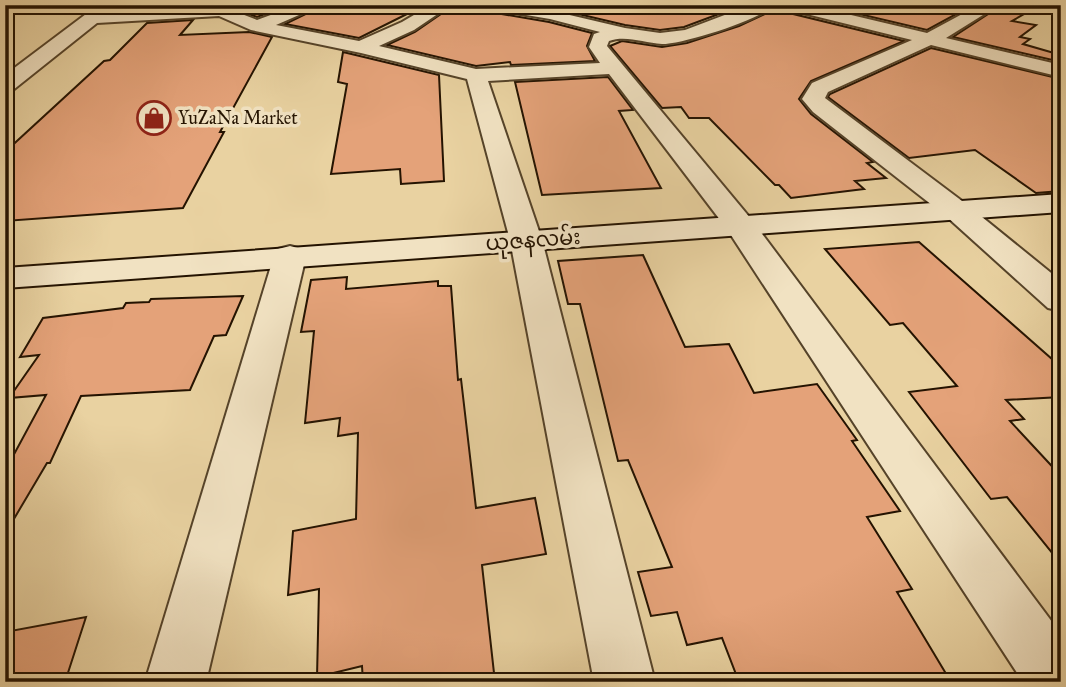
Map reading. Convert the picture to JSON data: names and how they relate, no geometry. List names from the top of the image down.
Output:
{
  "streets": {
    "street": ["ယုဇနလမ်း"]
  },
  "places": {
    "shop": ["YuZaNa Market"]
  }
}
